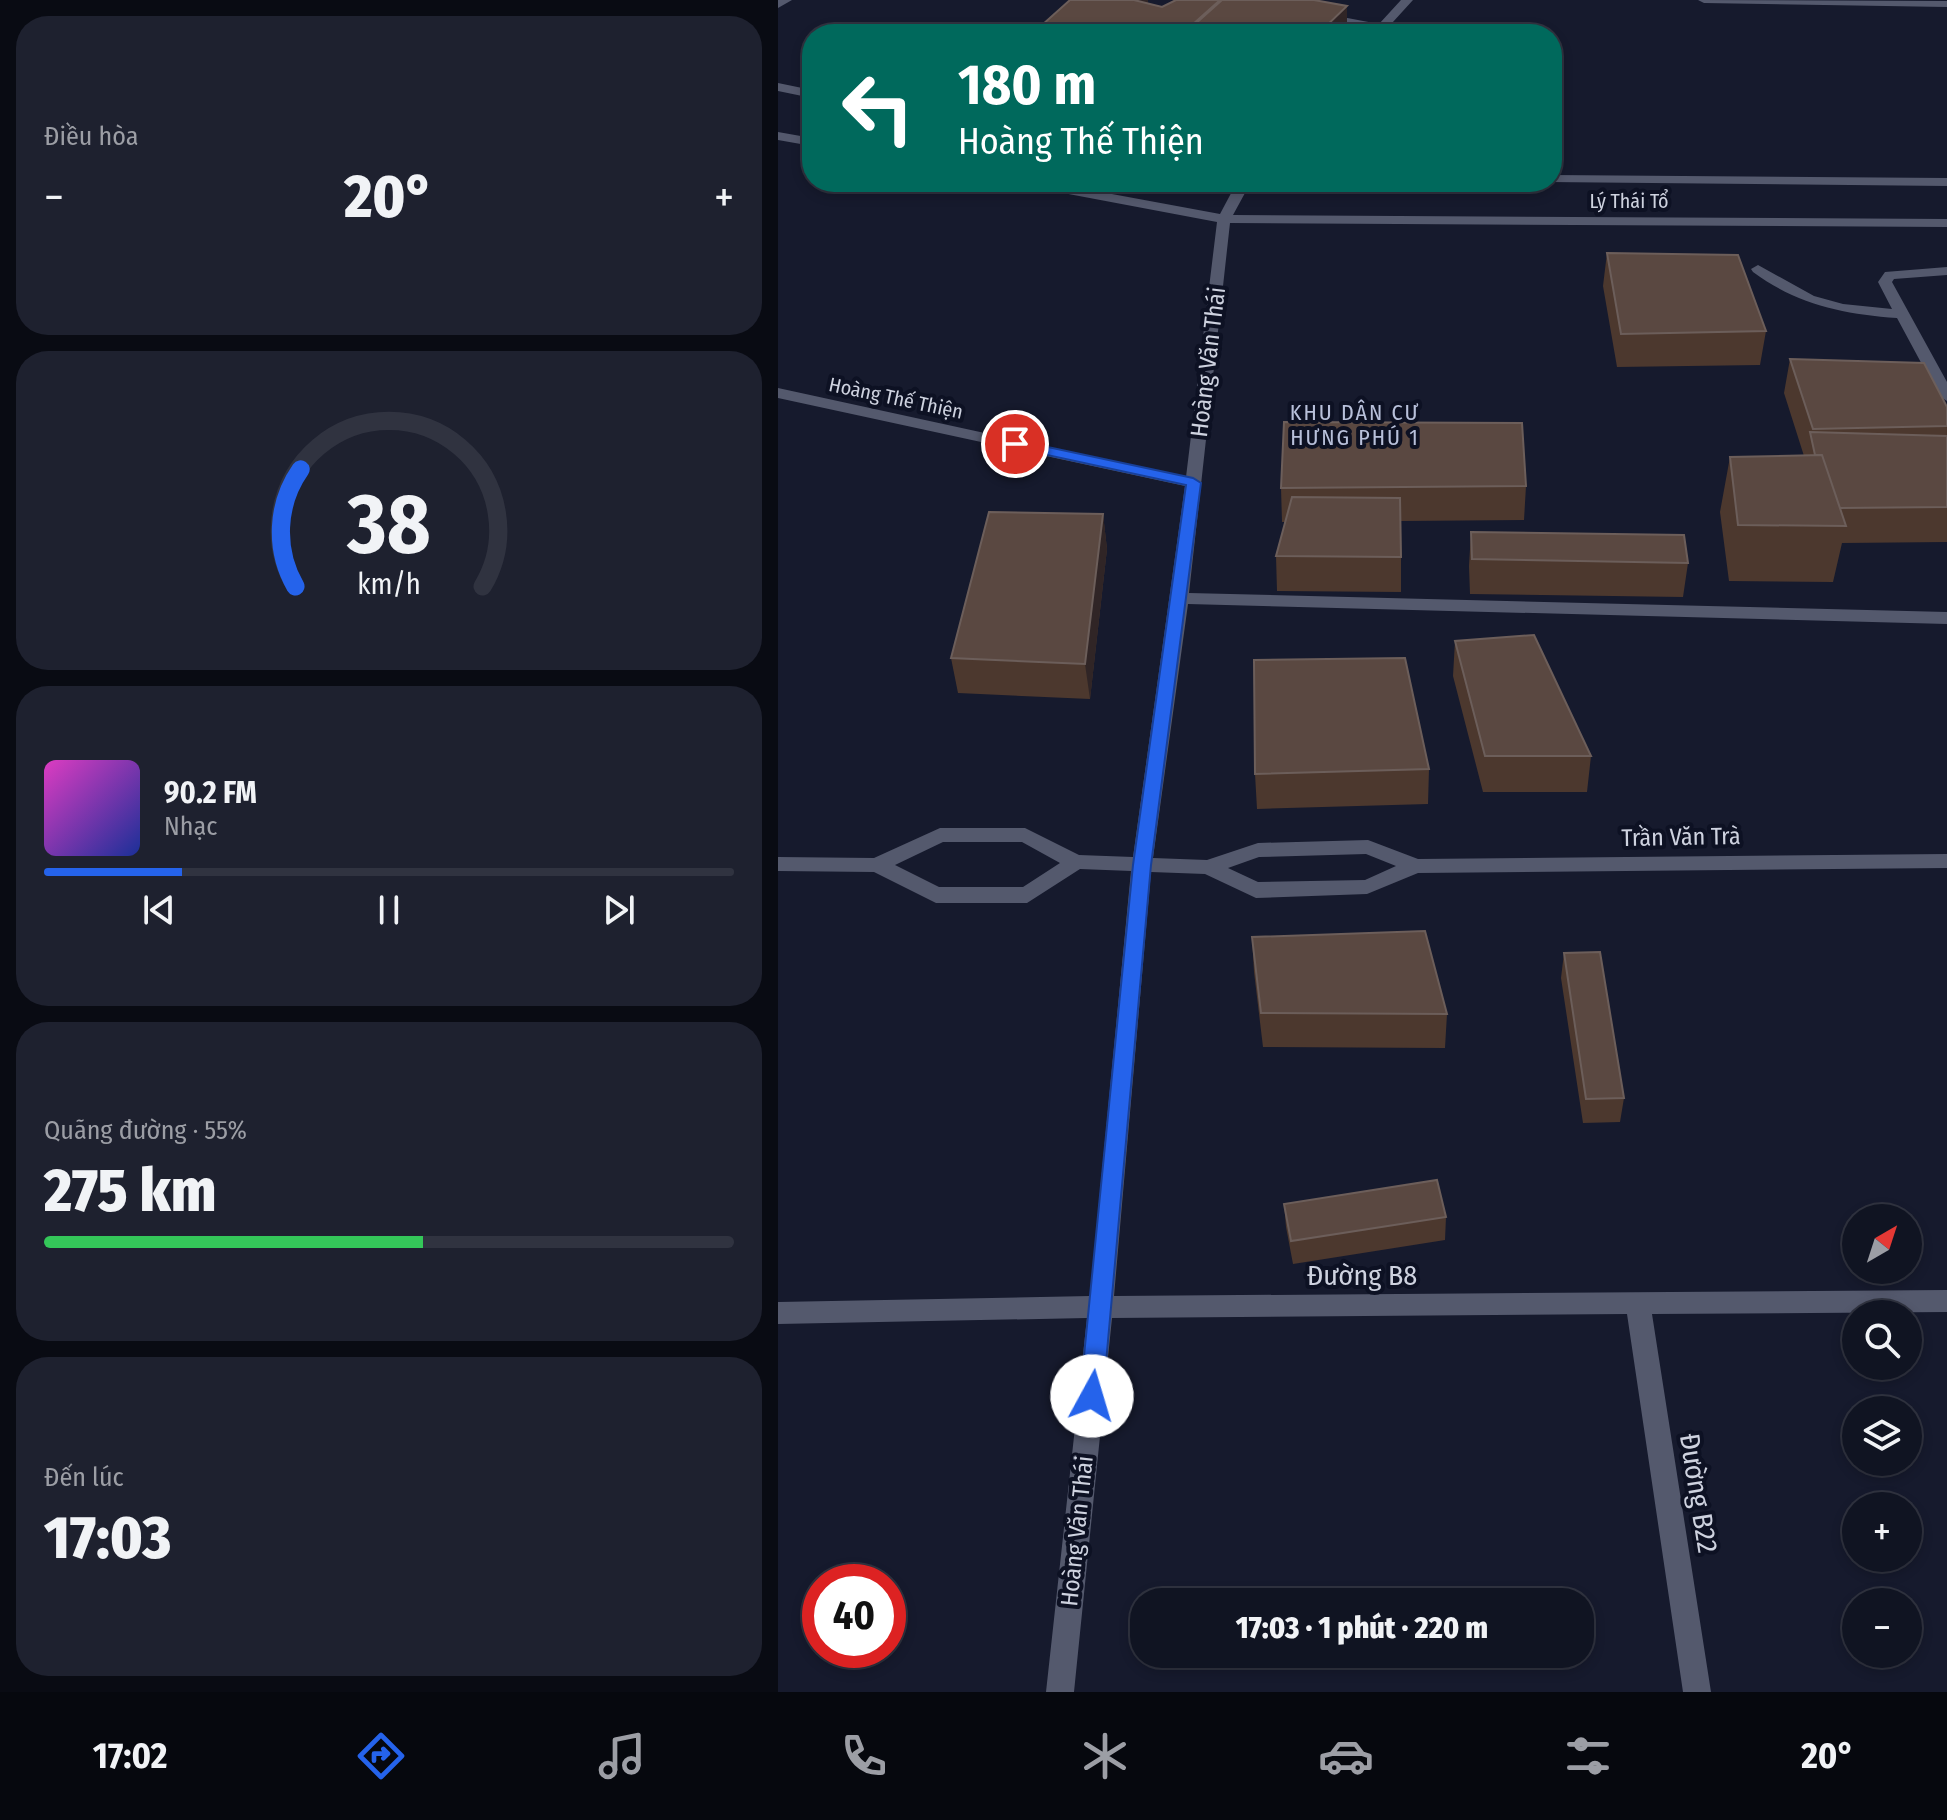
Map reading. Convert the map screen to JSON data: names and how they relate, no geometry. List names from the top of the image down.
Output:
{
  "streets": {
    "street": [
      "Lý Thái Tổ",
      "Hoàng Văn Thái",
      "Hoàng Thế Thiện",
      "Trần Văn Trà",
      "Đường B8",
      "Đường B22"
    ]
  },
  "crossings": [
    ["Lý Thái Tổ", "Hoàng Văn Thái"],
    ["Hoàng Văn Thái", "Hoàng Thế Thiện"],
    ["Hoàng Văn Thái", "Đường B8"],
    ["Đường B8", "Đường B22"]
  ],
  "districts": ["KHU DÂN CƯ HƯNG PHÚ 1"],
  "north": "top right",
  "page": {
    "tile": [
      "Điều hòa",
      ["Quãng đường · 55%", "275 km"],
      ["Đến lúc", "17:03"]
    ],
    "turn": ["180 m", "Hoàng Thế Thiện"],
    "heat": ["−", "20°", "+"],
    "song": ["90.2 FM", "Nhạc"],
    "map_buttons": ["+", "−"],
    "limit": "40",
    "trip": "17:03 · 1 phút · 220 m",
    "tabs": ["17:02", "20°"],
    "gauge": ["38", "km/h"]
  }
}
